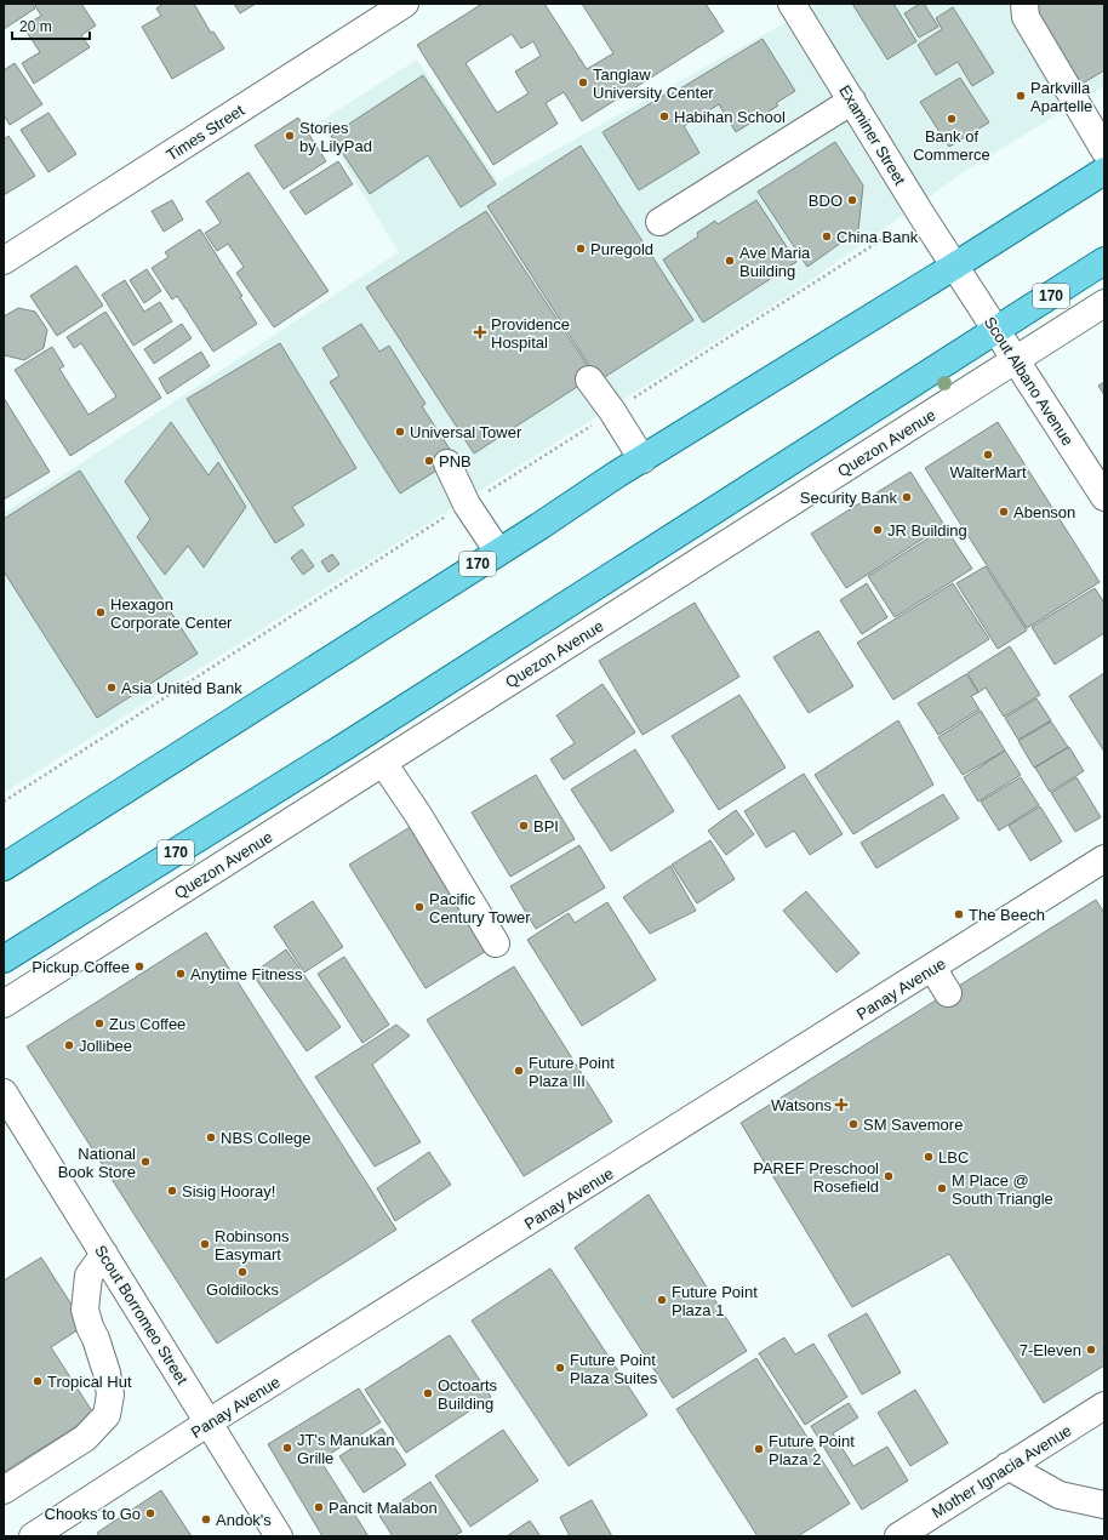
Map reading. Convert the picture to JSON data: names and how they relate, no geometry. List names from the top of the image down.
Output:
{
  "streets": {
    "main road": ["170"],
    "street": [
      "Times Street",
      "Examiner Street",
      "Scout Albano Avenue",
      "Quezon Avenue",
      "Panay Avenue",
      "Scout Borromeo Street",
      "Mother Ignacia Avenue"
    ]
  },
  "crossings": [
    ["Examiner Street", "170"],
    ["Examiner Street", "Scout Albano Avenue"],
    ["170", "Scout Albano Avenue"],
    ["Scout Albano Avenue", "Quezon Avenue"],
    ["Panay Avenue", "Scout Borromeo Street"]
  ],
  "places": {
    "other": [
      "Tanglaw University Center",
      "Parkvilla Apartelle",
      "Habihan School",
      "Bank of Commerce",
      "Stories by LilyPad",
      "BDO",
      "China Bank",
      "Puregold",
      "Ave Maria Building",
      "Universal Tower",
      "WalterMart",
      "PNB",
      "Security Bank",
      "Abenson",
      "JR Building",
      "Hexagon Corporate Center",
      "Asia United Bank",
      "BPI",
      "Pacific Century Tower",
      "The Beech",
      "Pickup Coffee",
      "Anytime Fitness",
      "Zus Coffee",
      "Jollibee",
      "Future Point Plaza III",
      "SM Savemore",
      "NBS College",
      "LBC",
      "National Book Store",
      "PAREF Preschool Rosefield",
      "M Place @ South Triangle",
      "Sisig Hooray!",
      "Robinsons Easymart",
      "Goldilocks",
      "Future Point Plaza 1",
      "7-Eleven",
      "Future Point Plaza Suites",
      "Tropical Hut",
      "Octoarts Building",
      "JT's Manukan Grille",
      "Future Point Plaza 2",
      "Pancit Malabon",
      "Chooks to Go",
      "Andok's"
    ],
    "health": ["Providence Hospital", "Watsons"]
  },
  "scale_bar": "20 m"
}
